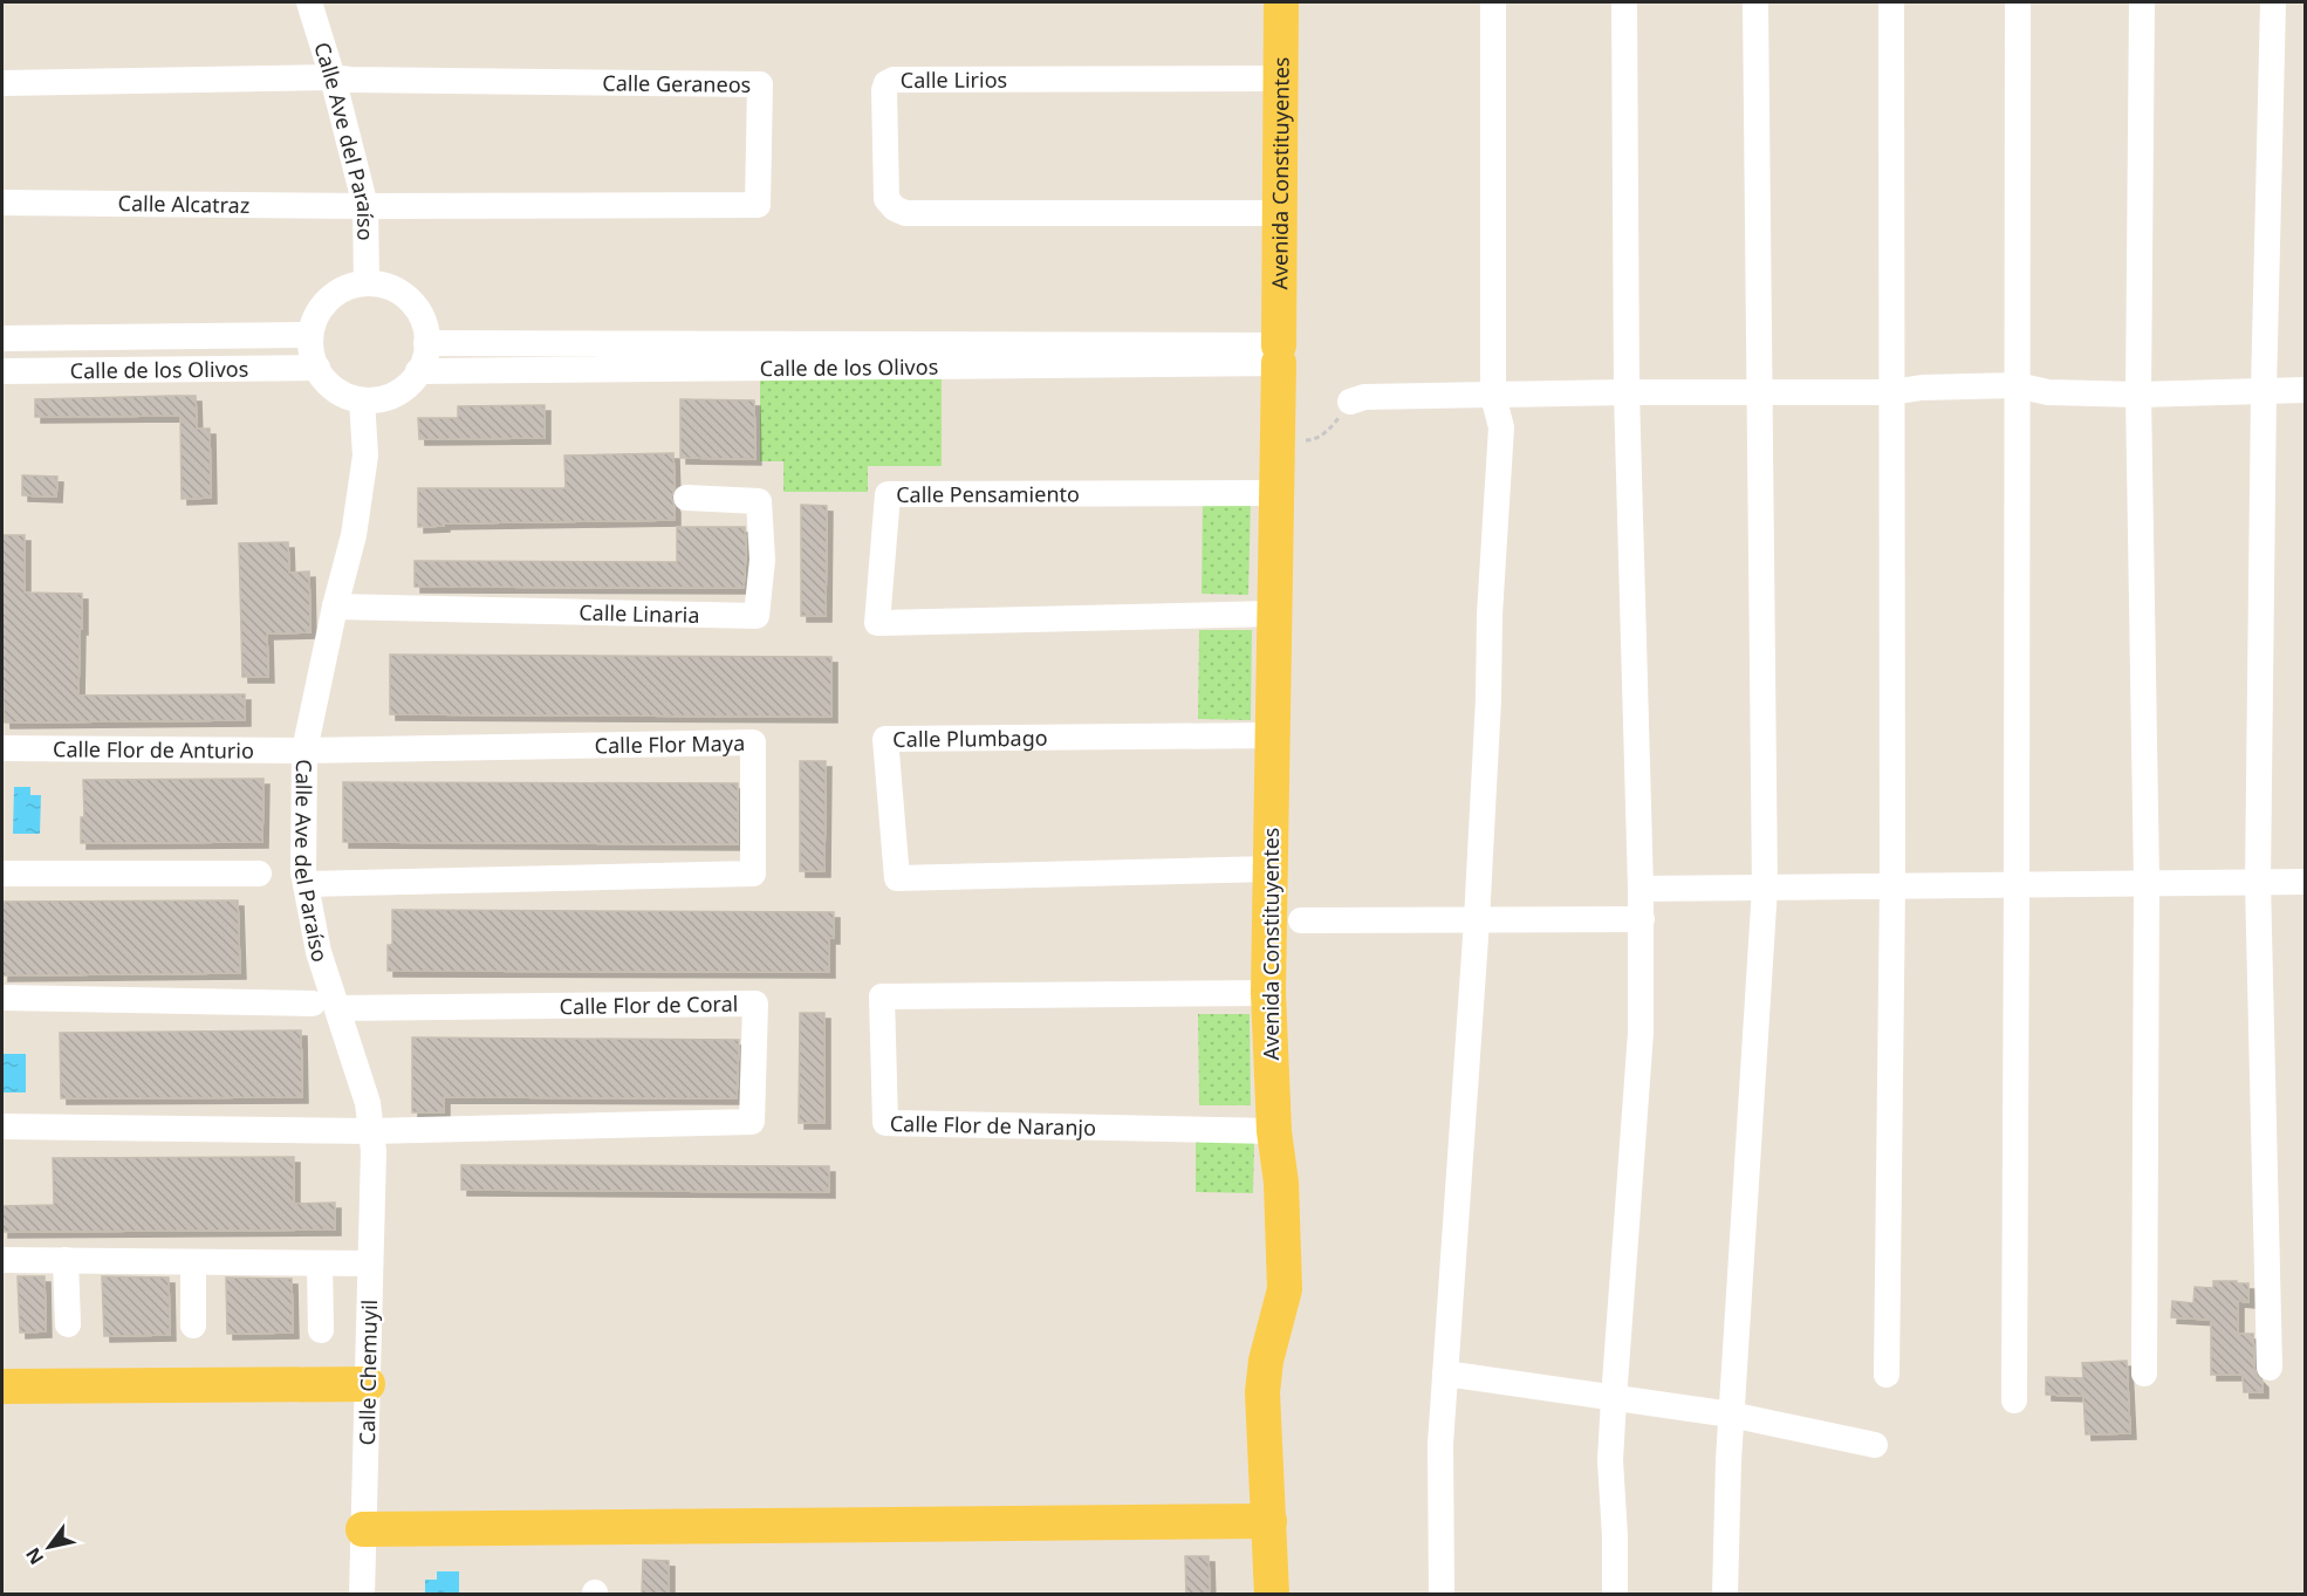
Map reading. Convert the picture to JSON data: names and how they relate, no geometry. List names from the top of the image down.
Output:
{
  "streets": {
    "main road": ["Avenida Constituyentes"],
    "street": [
      "Calle Lirios",
      "Calle Geraneos",
      "Calle Ave del Paraíso",
      "Calle Alcatraz",
      "Calle de los Olivos",
      "Calle Pensamiento",
      "Calle Linaria",
      "Calle Plumbago",
      "Calle Flor Maya",
      "Calle Flor de Anturio",
      "Calle Flor de Coral",
      "Calle Flor de Naranjo",
      "Calle Chemuyil"
    ]
  },
  "crossings": [
    ["Calle Lirios", "Avenida Constituyentes"],
    ["Calle Geraneos", "Calle Ave del Paraíso"],
    ["Calle Geraneos", "Calle Alcatraz"],
    ["Calle Ave del Paraíso", "Calle Alcatraz"],
    ["Calle Ave del Paraíso", "Calle de los Olivos"],
    ["Calle Ave del Paraíso", "Calle Linaria"],
    ["Calle Ave del Paraíso", "Calle Flor Maya"],
    ["Calle Ave del Paraíso", "Calle Flor de Anturio"],
    ["Calle Ave del Paraíso", "Calle Flor de Coral"],
    ["Calle Ave del Paraíso", "Calle Chemuyil"],
    ["Avenida Constituyentes", "Calle de los Olivos"],
    ["Avenida Constituyentes", "Calle Pensamiento"],
    ["Avenida Constituyentes", "Calle Plumbago"],
    ["Avenida Constituyentes", "Calle Flor de Naranjo"],
    ["Calle Flor Maya", "Calle Flor de Anturio"],
    ["Calle Flor de Coral", "Calle Chemuyil"]
  ],
  "north": "bottom left"
}
